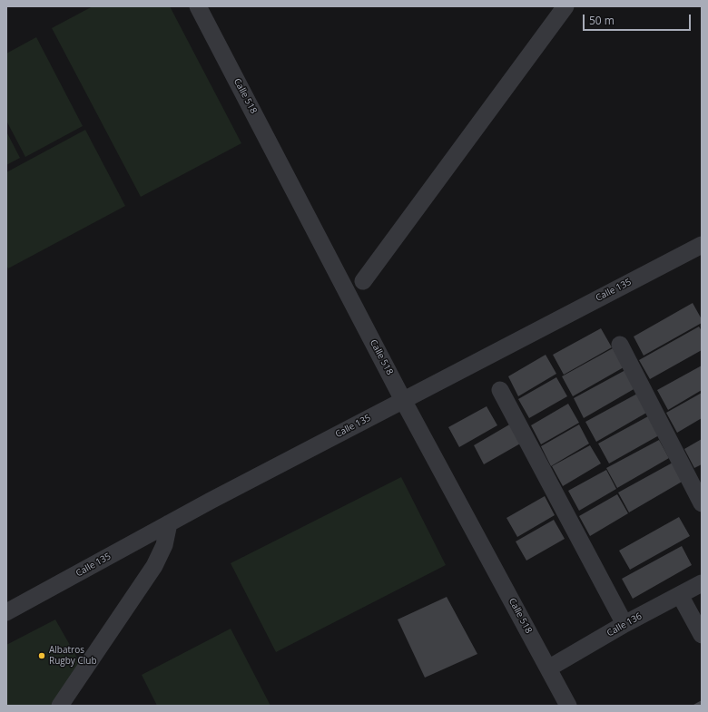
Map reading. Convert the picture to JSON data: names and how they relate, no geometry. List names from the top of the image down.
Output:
{
  "streets": {
    "street": ["Calle 518", "Calle 135", "Calle 136"]
  },
  "crossings": [
    ["Calle 518", "Calle 135"],
    ["Calle 518", "Calle 136"]
  ],
  "places": ["Albatros Rugby Club"],
  "scale_bar": "50 m"
}
